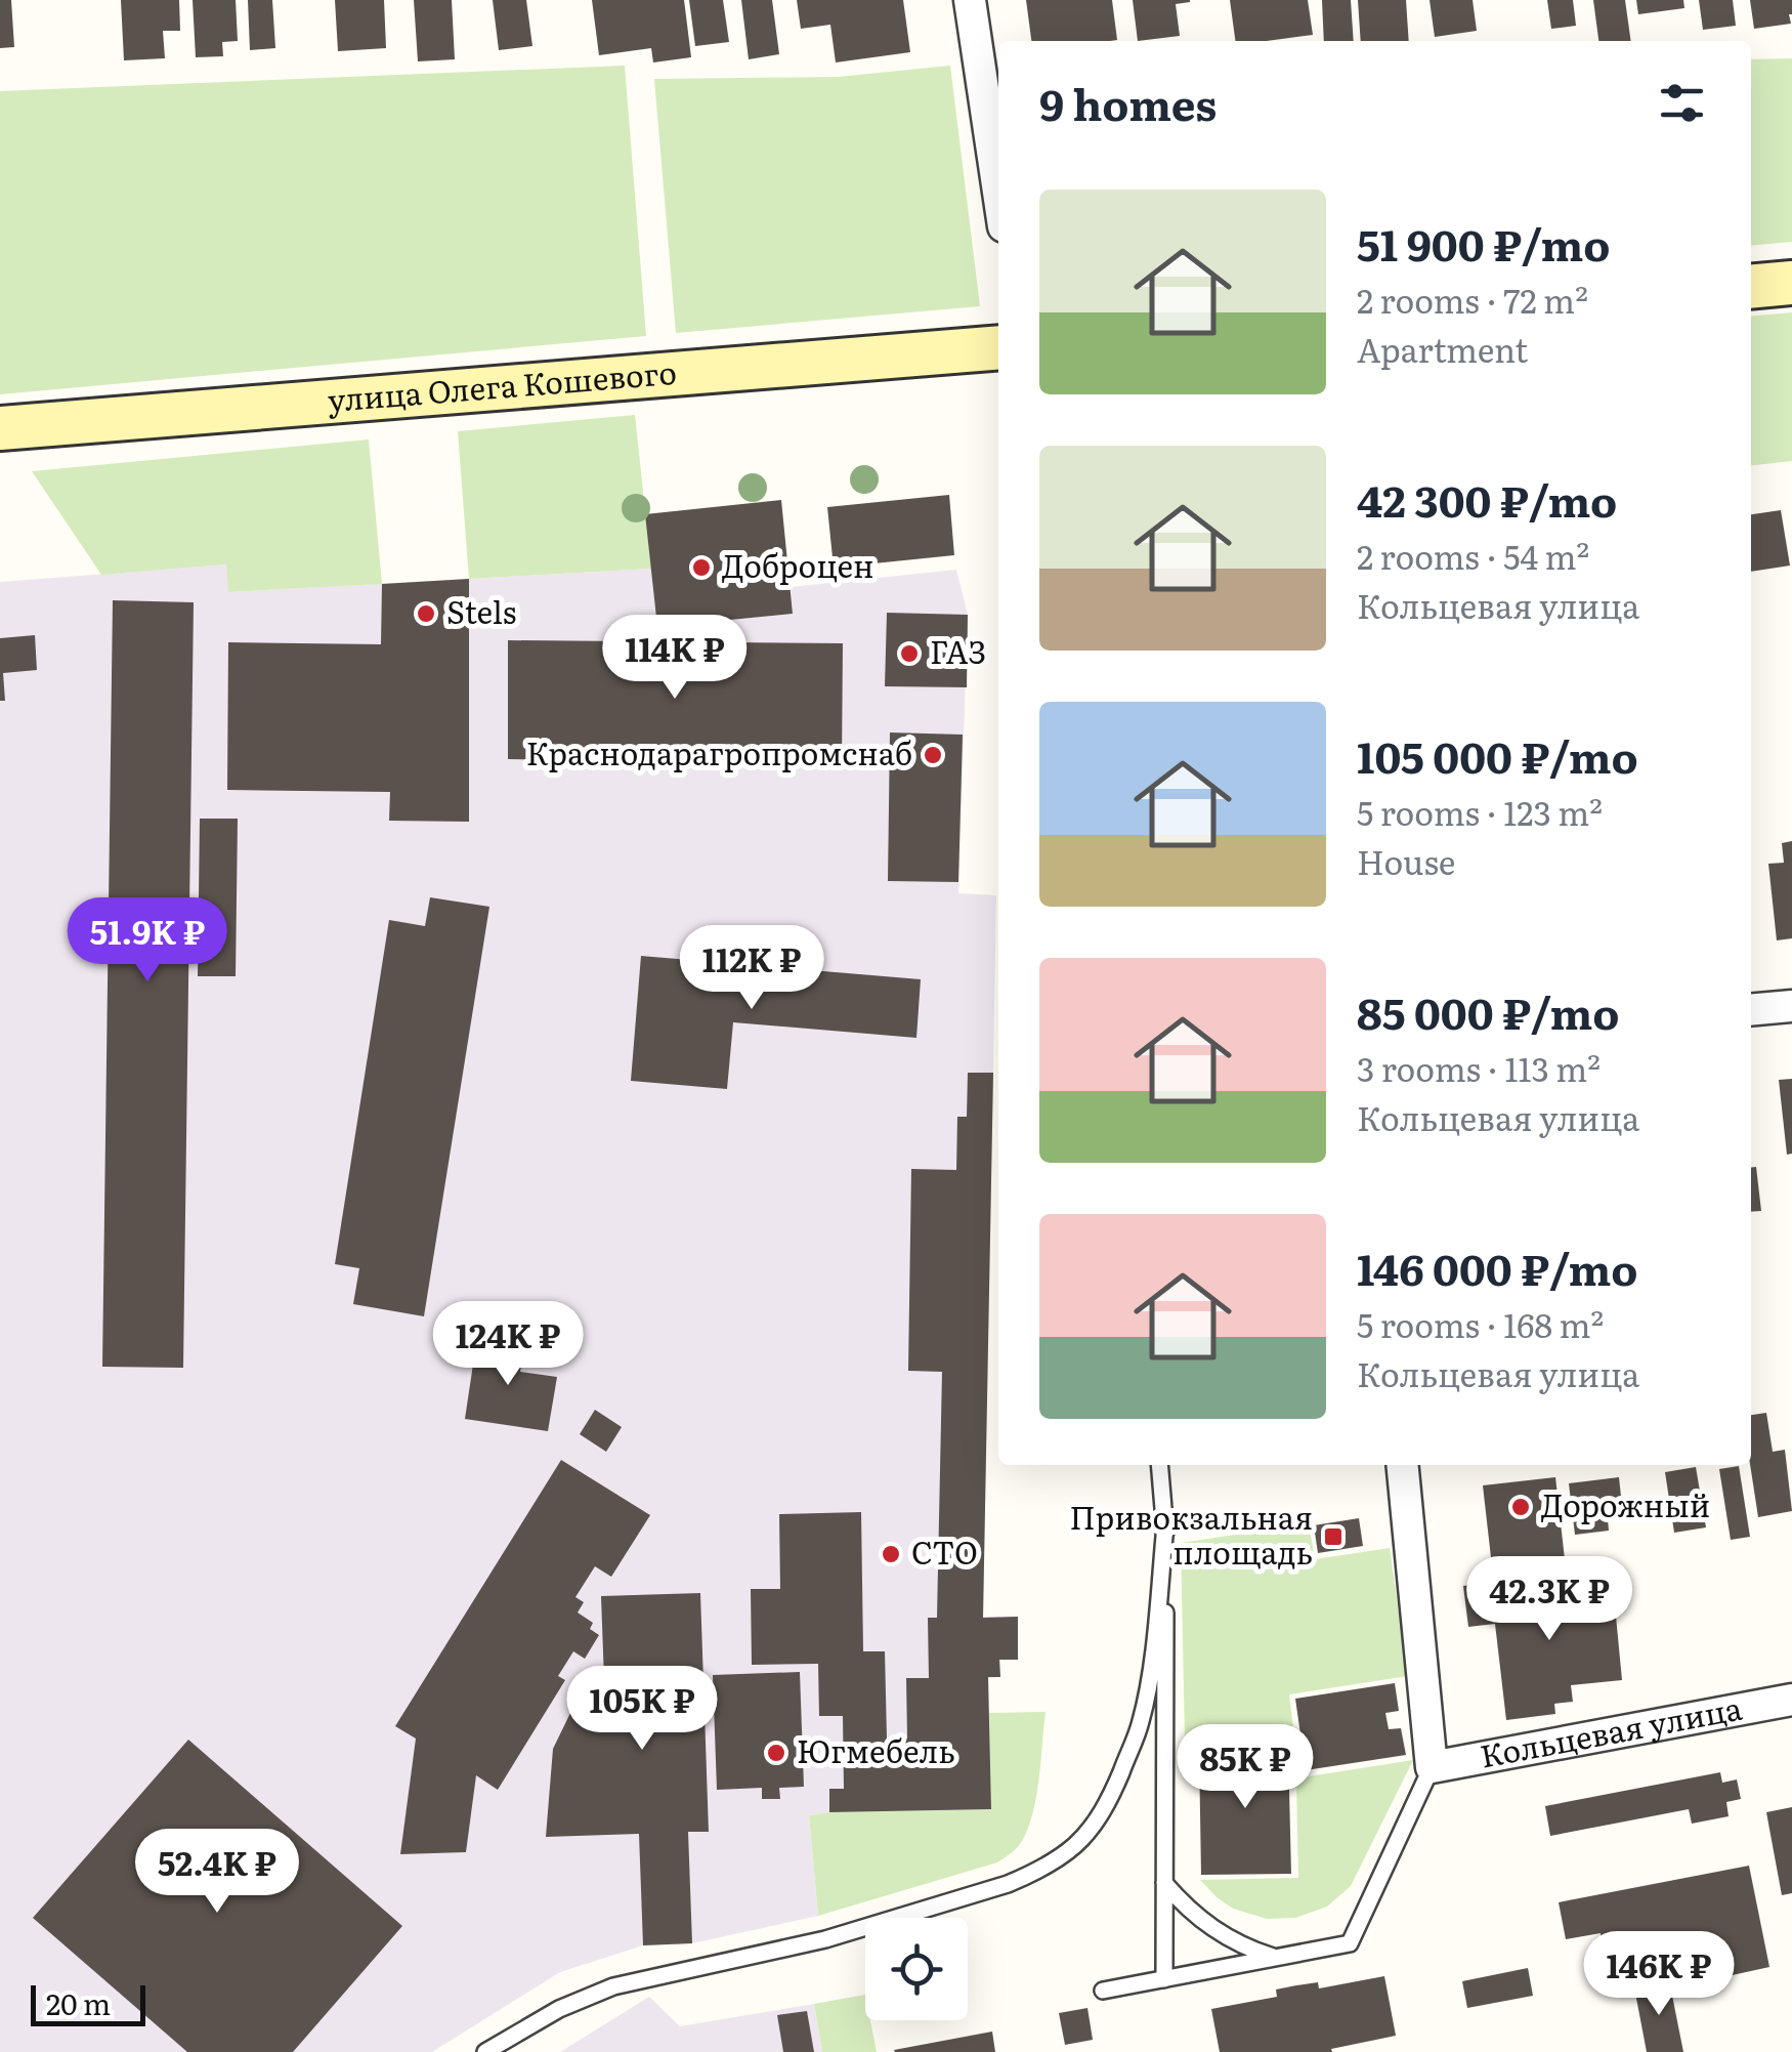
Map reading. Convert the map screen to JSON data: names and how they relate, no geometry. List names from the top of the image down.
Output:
{
  "streets": {
    "street": ["улица Олега Кошевого", "Кольцевая улица"]
  },
  "places": {
    "other": [
      "Доброцен",
      "Stels",
      "ГАЗ",
      "Краснодарагропромснаб",
      "Дорожный",
      "СТО",
      "Югмебель"
    ],
    "transit": ["Привокзальная площадь"]
  },
  "scale_bar": "20 m",
  "page": {
    "heading": "9 homes",
    "list": [
      {
        "name": "51 900 ₽/mo",
        "note": "2 rooms · 72 m² · Apartment"
      },
      {
        "name": "42 300 ₽/mo",
        "note": "2 rooms · 54 m² · Кольцевая улица"
      },
      {
        "name": "105 000 ₽/mo",
        "note": "5 rooms · 123 m² · House"
      },
      {
        "name": "85 000 ₽/mo",
        "note": "3 rooms · 113 m² · Кольцевая улица"
      },
      {
        "name": "146 000 ₽/mo",
        "note": "5 rooms · 168 m² · Кольцевая улица"
      }
    ],
    "price": [
      "114K ₽",
      "51.9K ₽",
      "112K ₽",
      "124K ₽",
      "42.3K ₽",
      "105K ₽",
      "85K ₽",
      "52.4K ₽",
      "146K ₽"
    ],
    "scale": "20 m"
  }
}
